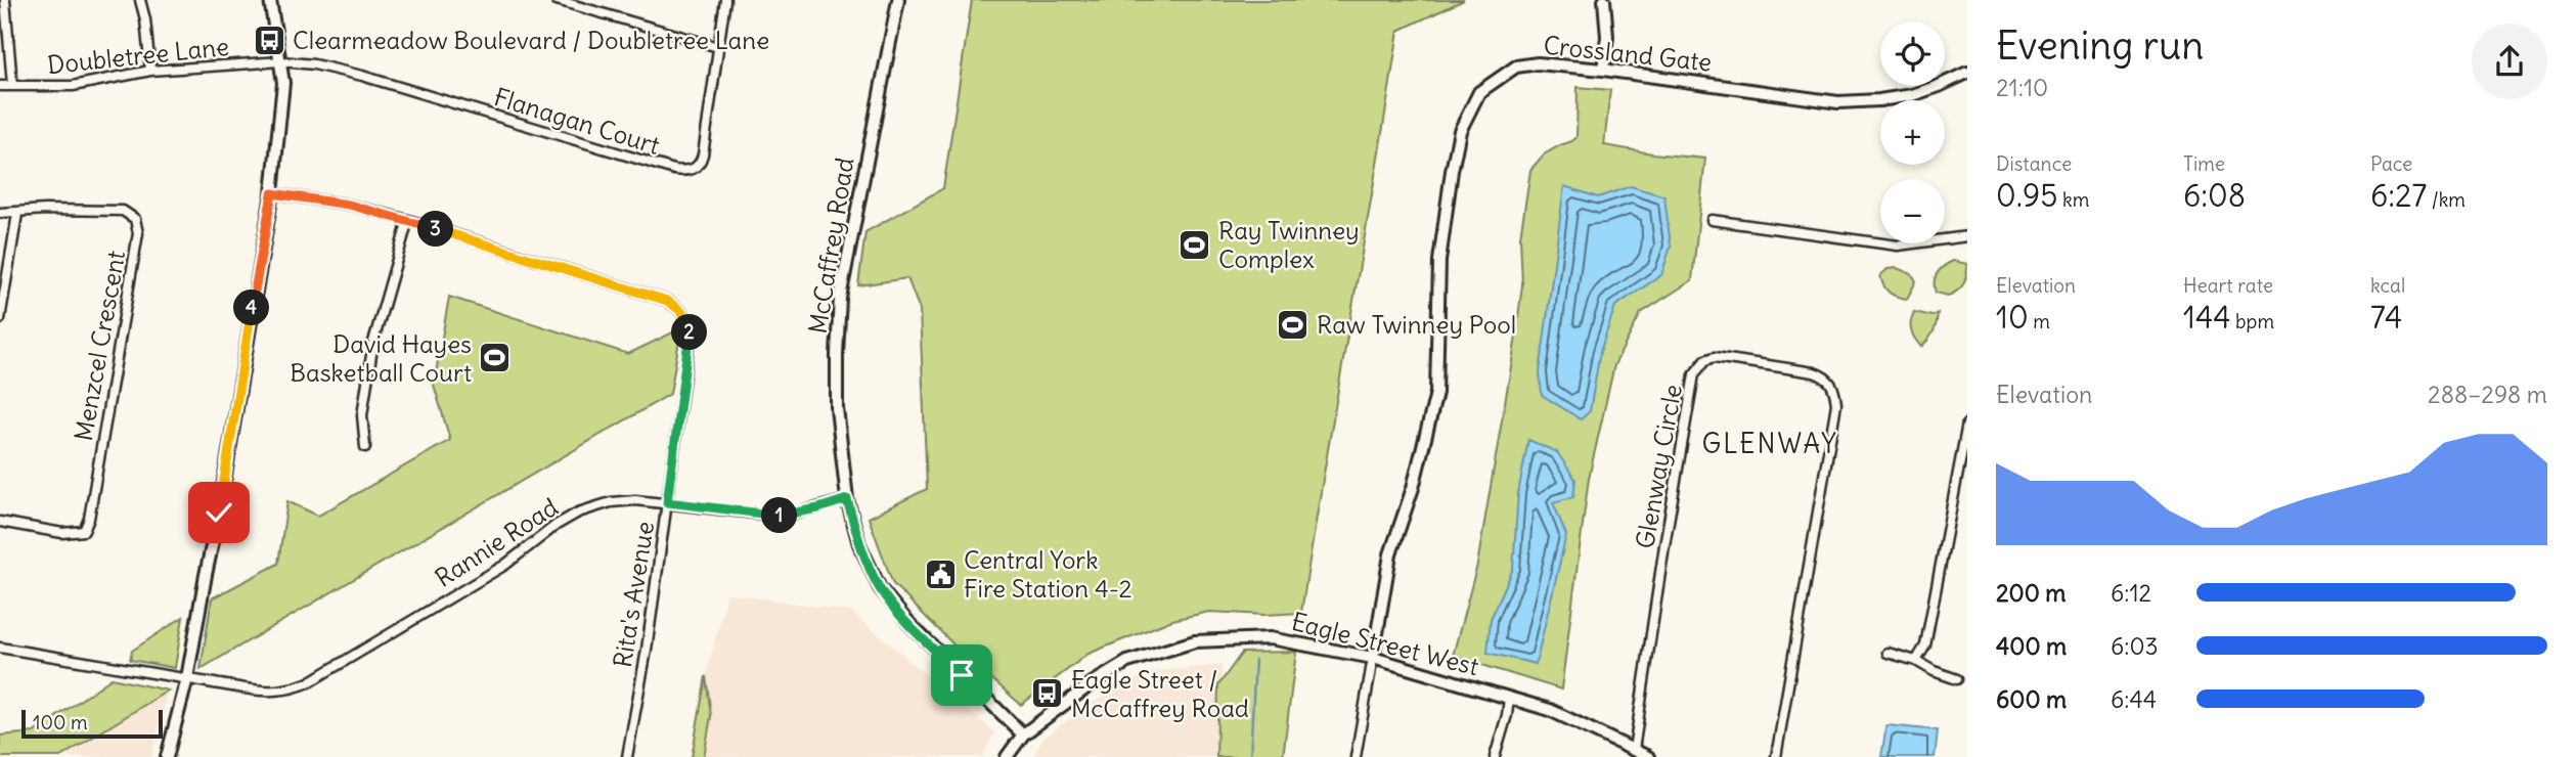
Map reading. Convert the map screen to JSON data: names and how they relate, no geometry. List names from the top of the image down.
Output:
{
  "streets": {
    "street": [
      "Crossland Gate",
      "Doubletree Lane",
      "Flanagan Court",
      "McCaffrey Road",
      "Menzcel Crescent",
      "Glenway Circle",
      "Rannie Road",
      "Rita's Avenue",
      "Eagle Street West"
    ]
  },
  "crossings": [
    ["Crossland Gate", "Eagle Street West"],
    ["Doubletree Lane", "Flanagan Court"],
    ["McCaffrey Road", "Rannie Road"],
    ["McCaffrey Road", "Eagle Street West"],
    ["Glenway Circle", "Eagle Street West"],
    ["Rannie Road", "Rita's Avenue"]
  ],
  "districts": ["GLENWAY"],
  "places": {
    "bus stop": ["Clearmeadow Boulevard / Doubletree Lane", "Eagle Street / McCaffrey Road"],
    "sports": ["Ray Twinney Complex", "Raw Twinney Pool", "David Hayes Basketball Court"],
    "public building": ["Central York Fire Station 4-2"]
  },
  "scale_bar": "100 m",
  "page": {
    "heading": ["Evening run", "21:10"],
    "map_buttons": ["+", "−"],
    "stats": [
      ["Distance", "0.95 km"],
      ["Time", "6:08"],
      ["Pace", "6:27 /km"],
      ["Elevation", "10 m"],
      ["Heart rate", "144 bpm"],
      ["kcal", "74"]
    ],
    "pins": [
      "3",
      "4",
      "2",
      "1"
    ],
    "chart": ["Elevation", "288–298 m"],
    "list": [
      {
        "name": "200 m",
        "note": "6:12"
      },
      {
        "name": "400 m",
        "note": "6:03"
      },
      {
        "name": "600 m",
        "note": "6:44"
      }
    ],
    "scale": "100 m"
  }
}
